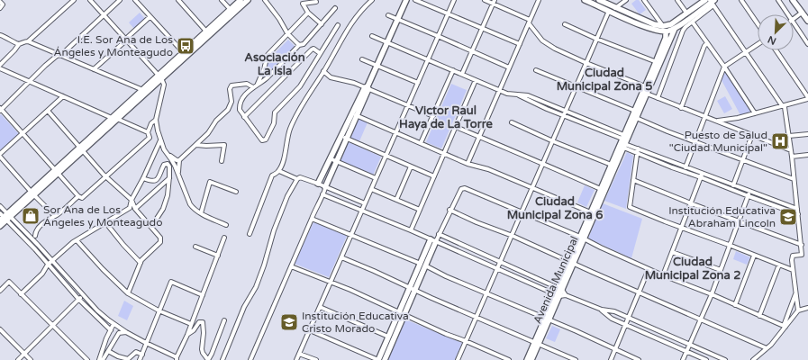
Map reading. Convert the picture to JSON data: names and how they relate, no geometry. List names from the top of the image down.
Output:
{
  "streets": {
    "street": ["Avenida Municipal"]
  },
  "districts": [
    "Asociación La Isla",
    "Ciudad Municipal Zona 5",
    "Victor Raul Haya de La Torre",
    "Ciudad Municipal Zona 6",
    "Ciudad Municipal Zona 2"
  ],
  "places": {
    "bus stop": ["I.E. Sor Ana de Los Ángeles y Monteagudo"],
    "hospital": ["Puesto de Salud \"Ciudad Municipal\""],
    "shop": ["Sor Ana de Los Ángeles y Monteagudo"],
    "school or university": ["Institución Educativa Abraham Lincoln", "Institución Educativa Cristo Morado"]
  },
  "north": "bottom left"
}
